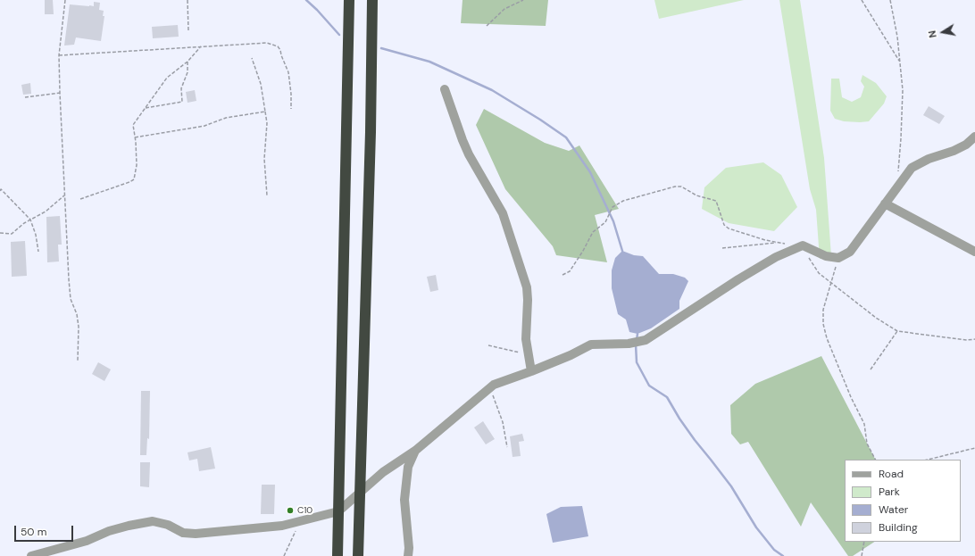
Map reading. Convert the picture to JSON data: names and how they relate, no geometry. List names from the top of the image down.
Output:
{
  "places": ["C10"],
  "legend": [
    "Road",
    "Park",
    "Water",
    "Building"
  ],
  "scale_bar": "50 m",
  "north": "left"
}
